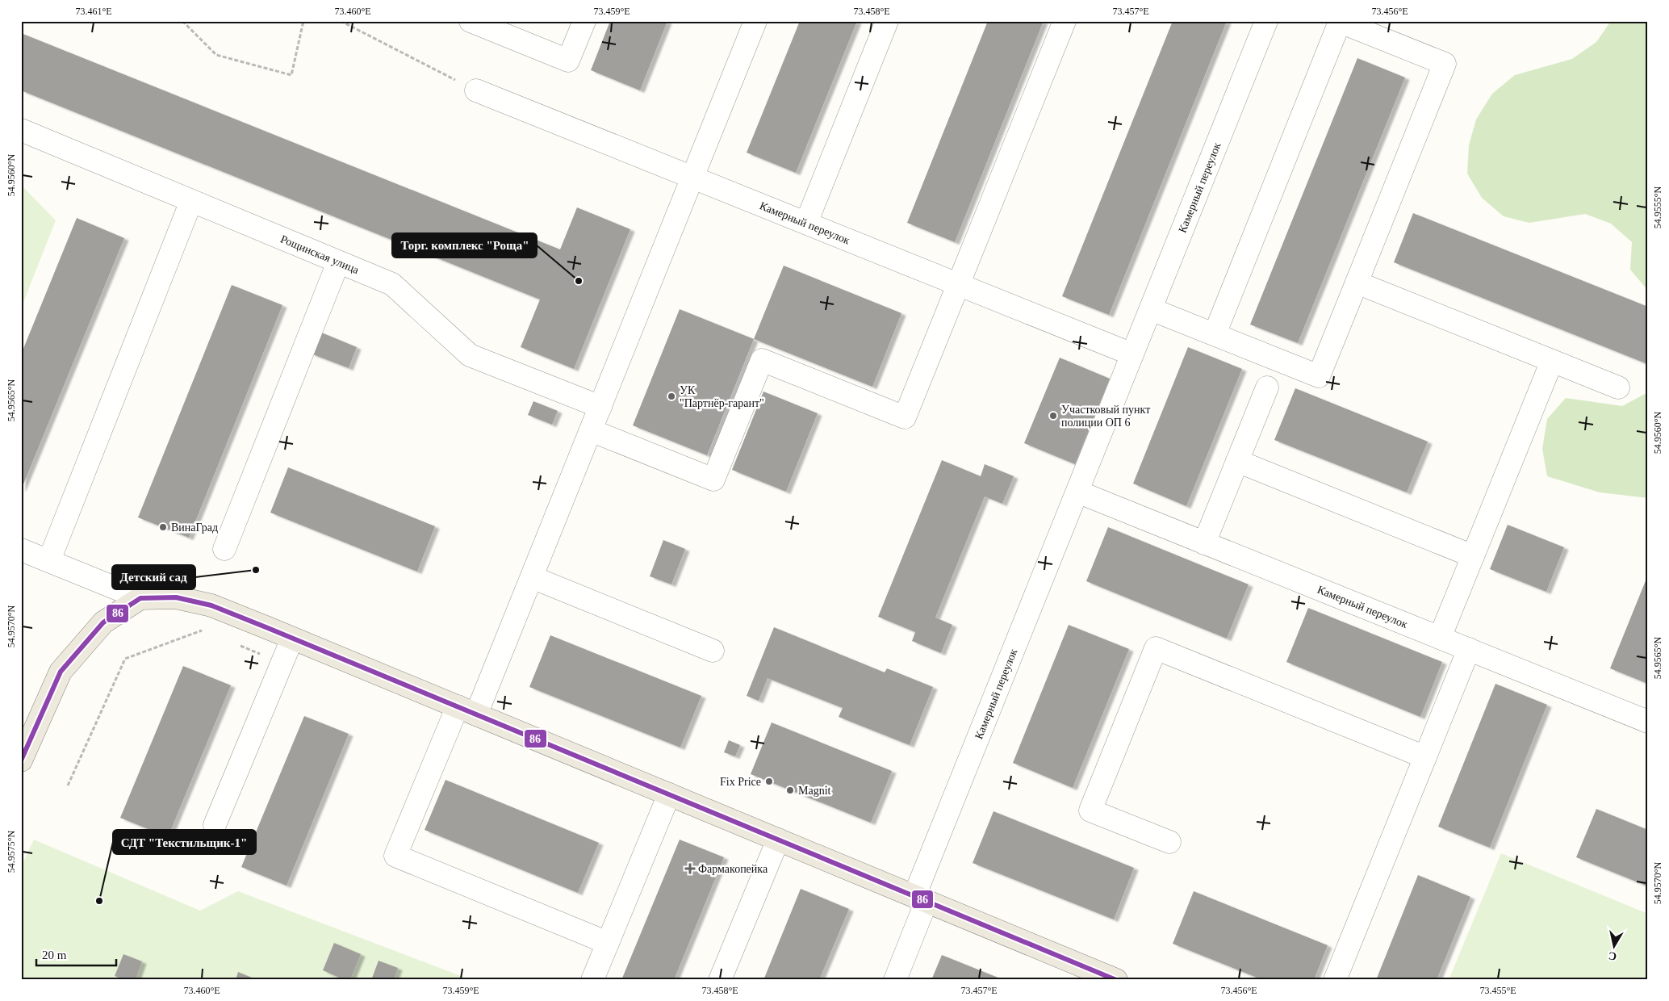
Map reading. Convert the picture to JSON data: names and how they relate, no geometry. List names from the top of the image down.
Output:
{
  "streets": {
    "street": ["Камерный переулок", "Рощинская улица"]
  },
  "places": {
    "other": [
      "Торг. комплекс \"Роща\"",
      "УК \"Партнёр-гарант\"",
      "Участковый пункт полиции ОП 6",
      "ВинаГрад",
      "Детский сад",
      "Fix Price",
      "Magnit",
      "СДТ \"Текстильщик-1\""
    ],
    "health": ["Фармакопейка"]
  },
  "lines": ["transit line 86"],
  "scale_bar": "20 m",
  "north": "bottom",
  "coordinates": [
    "73.461°E",
    "73.460°E",
    "73.459°E",
    "73.458°E",
    "73.457°E",
    "73.456°E",
    "54.9560°N",
    "54.9555°N",
    "54.9565°N",
    "54.9570°N",
    "54.9575°N",
    "73.455°E"
  ]
}
